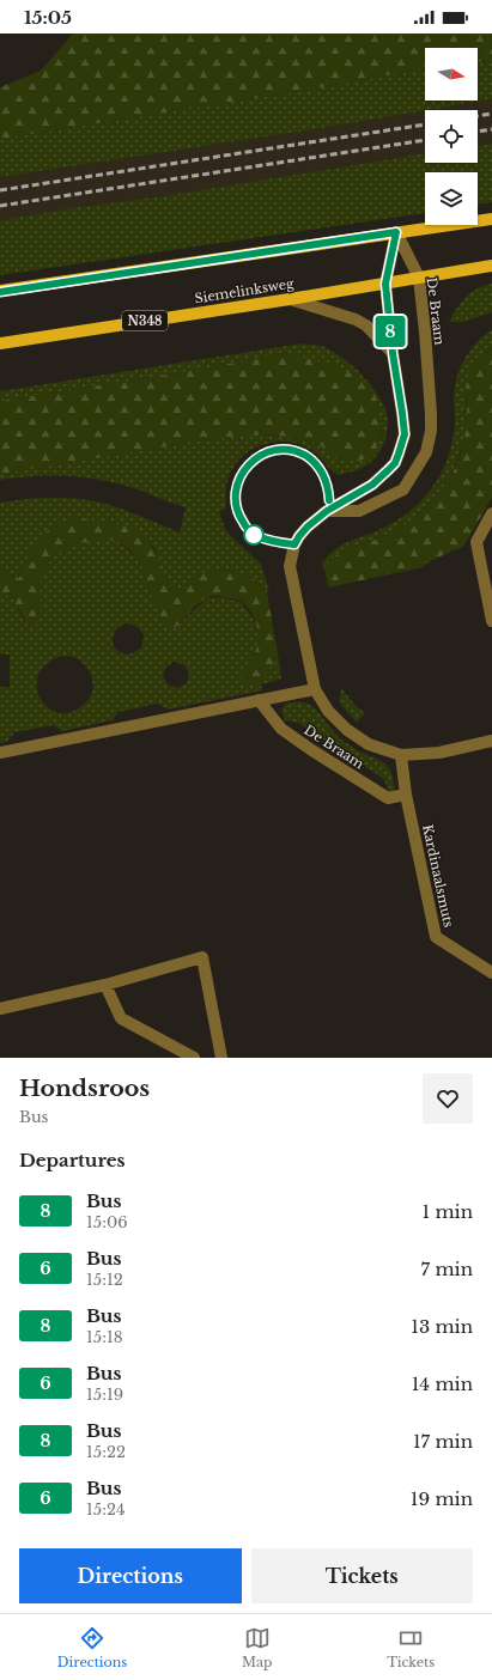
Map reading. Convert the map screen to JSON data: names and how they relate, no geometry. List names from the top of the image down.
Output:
{
  "streets": {
    "main road": ["Siemelinksweg", "N348"],
    "street": ["De Braam", "Kardinaalsmuts"]
  },
  "crossings": [
    ["Siemelinksweg", "De Braam"],
    ["De Braam", "Kardinaalsmuts"]
  ],
  "lines": ["bus line 8"],
  "north": "right",
  "page": {
    "status": "15:05",
    "on_map": "8",
    "heading": [
      ["Hondsroos", "Bus"],
      "Departures"
    ],
    "list": [
      {
        "mark": "8",
        "name": "Bus",
        "note": "15:06",
        "value": "1 min"
      },
      {
        "mark": "6",
        "name": "Bus",
        "note": "15:12",
        "value": "7 min"
      },
      {
        "mark": "8",
        "name": "Bus",
        "note": "15:18",
        "value": "13 min"
      },
      {
        "mark": "6",
        "name": "Bus",
        "note": "15:19",
        "value": "14 min"
      },
      {
        "mark": "8",
        "name": "Bus",
        "note": "15:22",
        "value": "17 min"
      },
      {
        "mark": "6",
        "name": "Bus",
        "note": "15:24",
        "value": "19 min"
      }
    ],
    "buttons": ["Directions", "Tickets"],
    "tabs": ["Directions", "Map", "Tickets"]
  }
}
